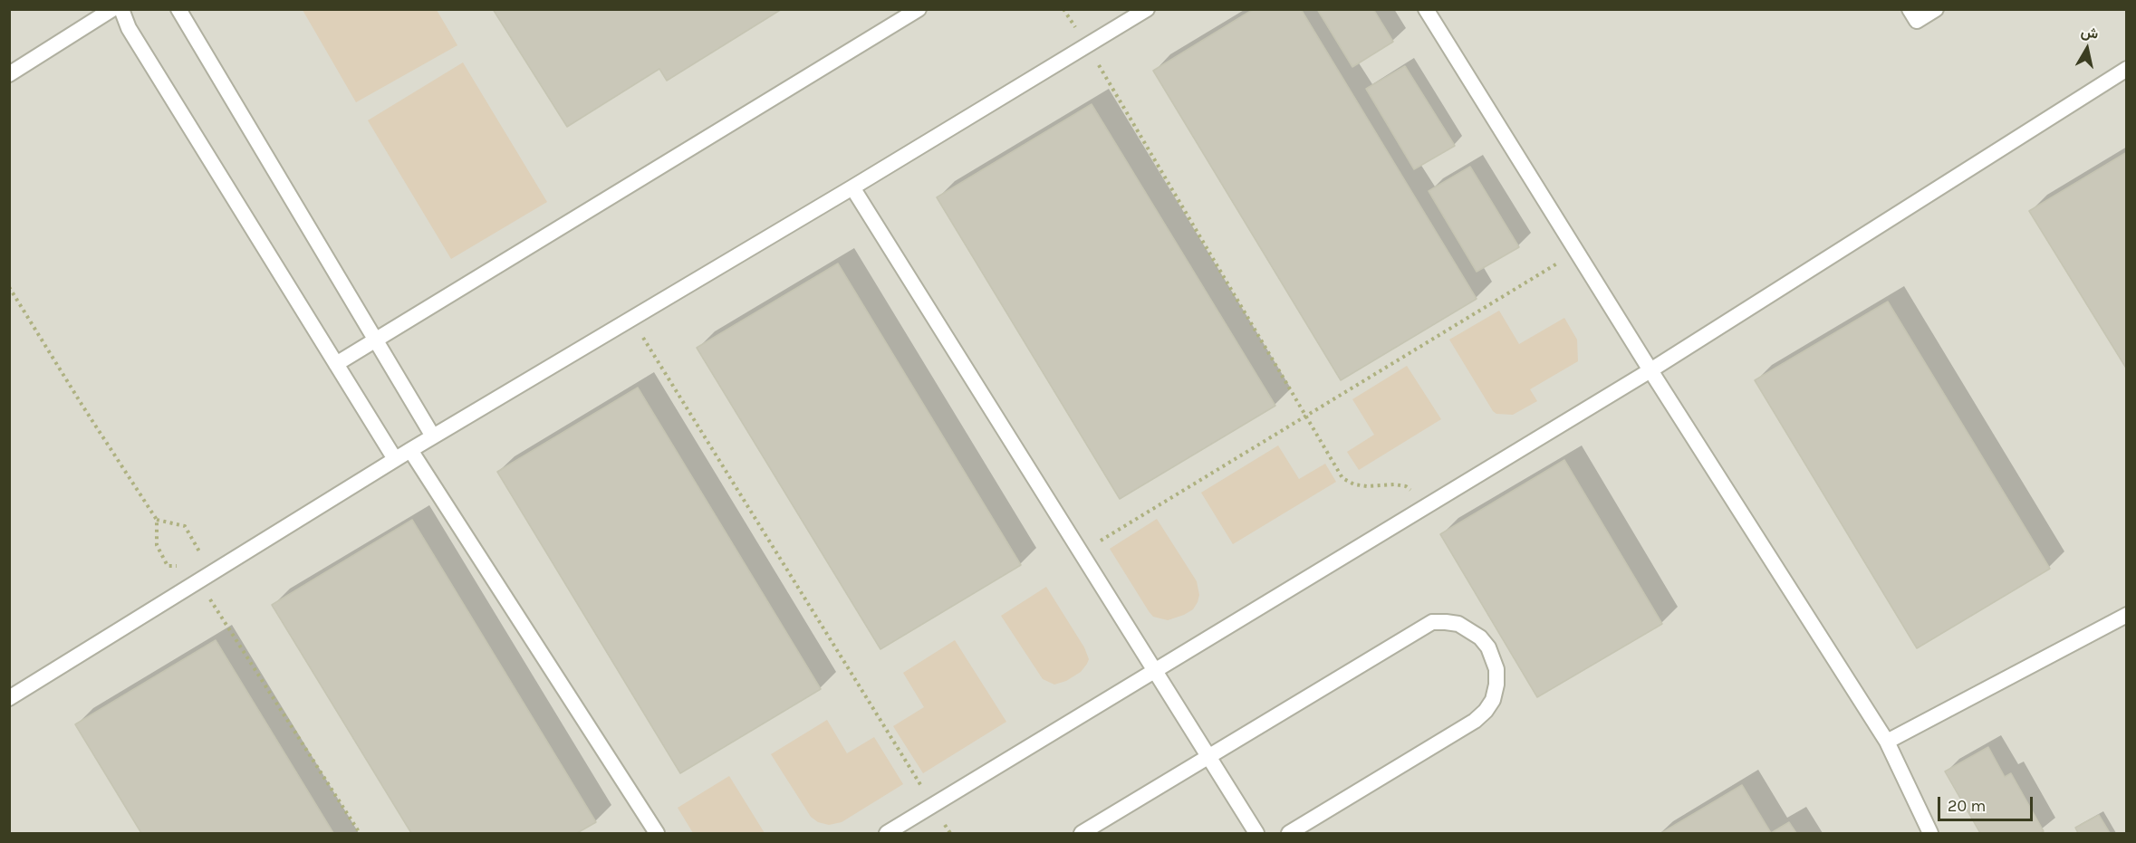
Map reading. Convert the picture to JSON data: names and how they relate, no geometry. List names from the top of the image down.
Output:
{
  "scale_bar": "20 m",
  "north": "top"
}
